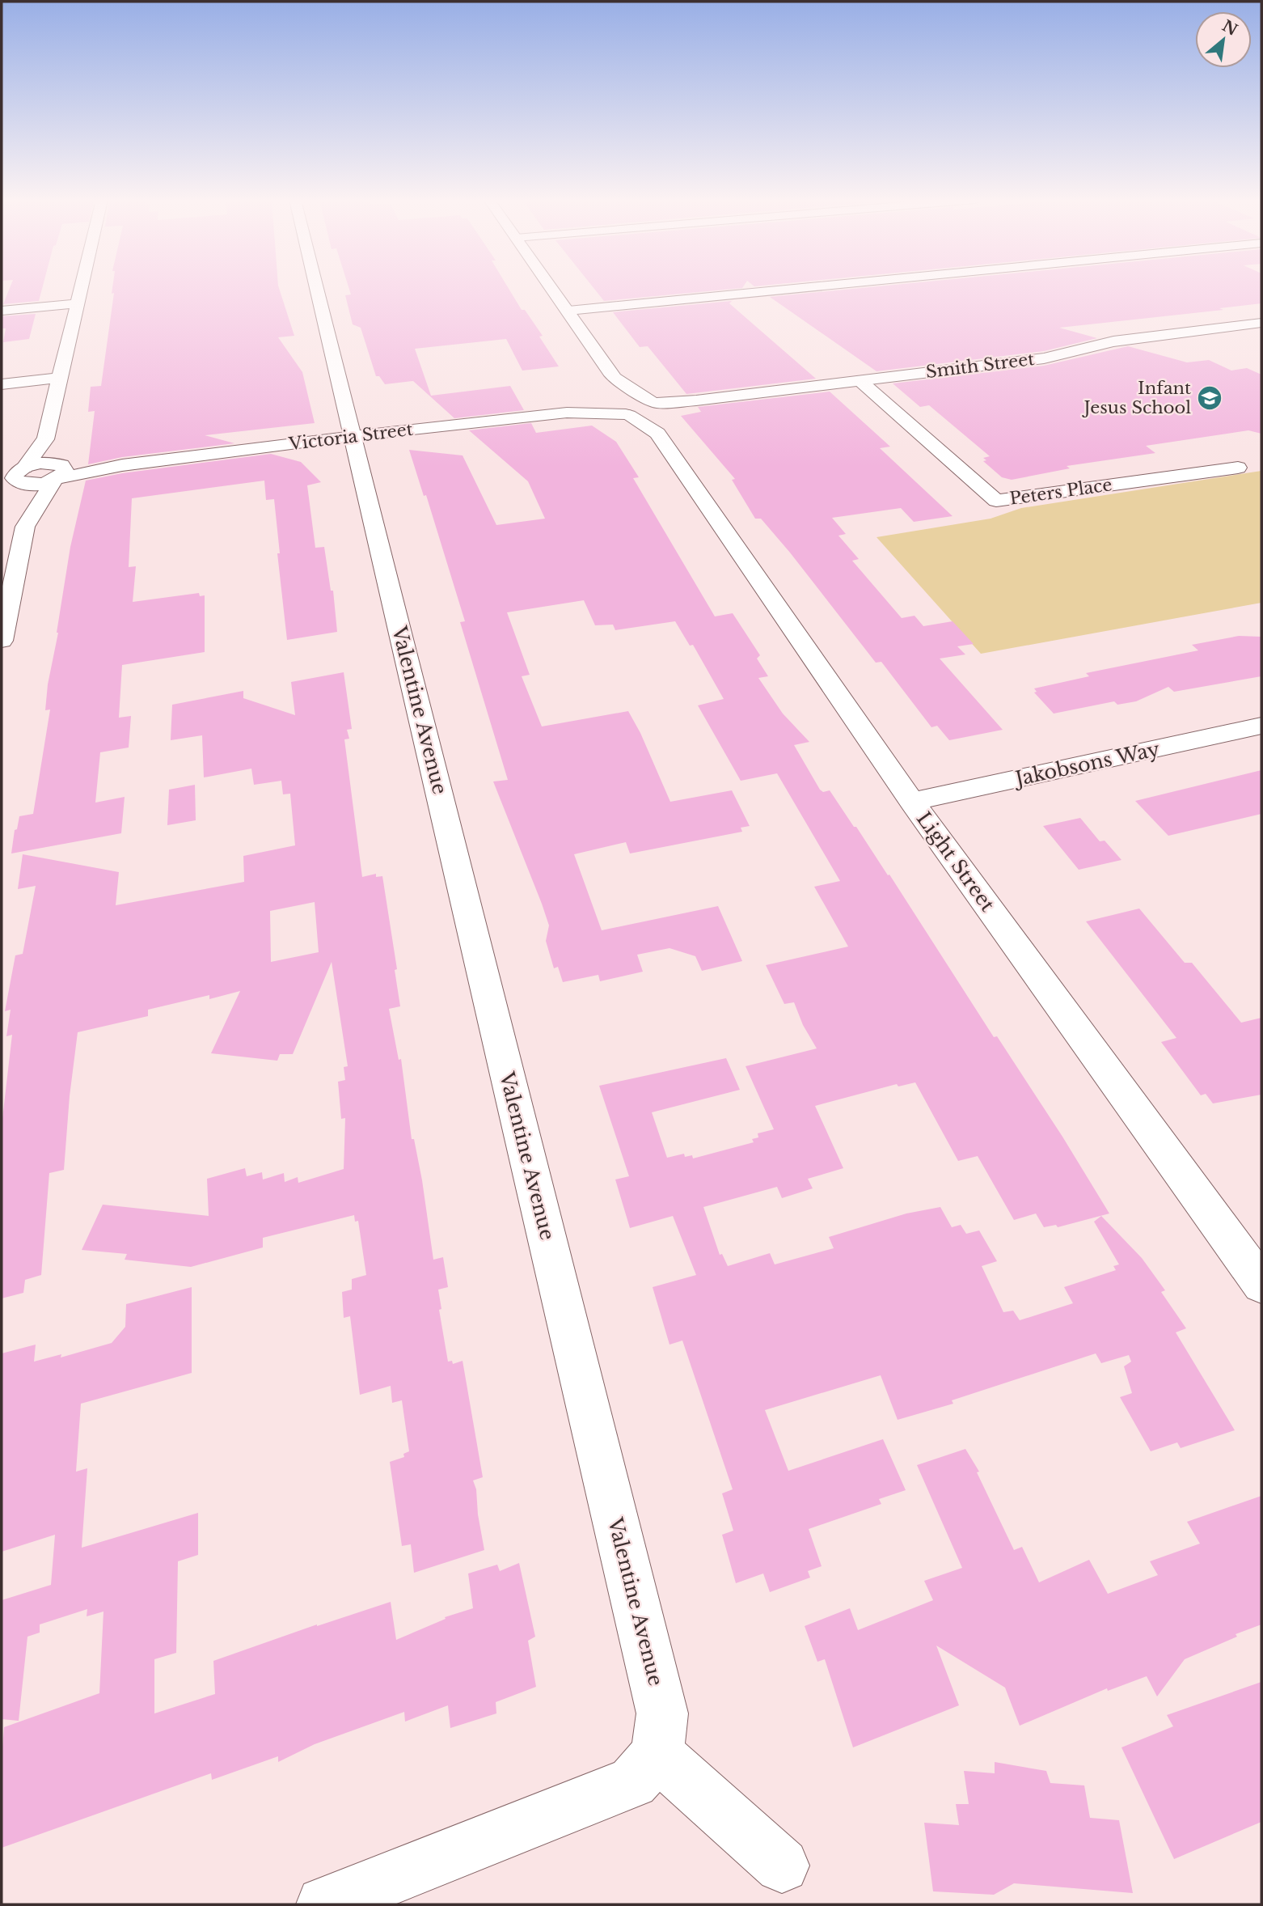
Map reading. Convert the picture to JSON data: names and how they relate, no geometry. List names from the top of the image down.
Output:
{
  "streets": {
    "street": [
      "Smith Street",
      "Victoria Street",
      "Peters Place",
      "Valentine Avenue",
      "Jakobsons Way",
      "Light Street"
    ]
  },
  "crossings": [
    ["Smith Street", "Victoria Street"],
    ["Smith Street", "Peters Place"],
    ["Smith Street", "Light Street"],
    ["Victoria Street", "Valentine Avenue"],
    ["Victoria Street", "Light Street"],
    ["Jakobsons Way", "Light Street"]
  ],
  "places": {
    "school or university": ["Infant Jesus School"]
  },
  "north": "top right"
}
